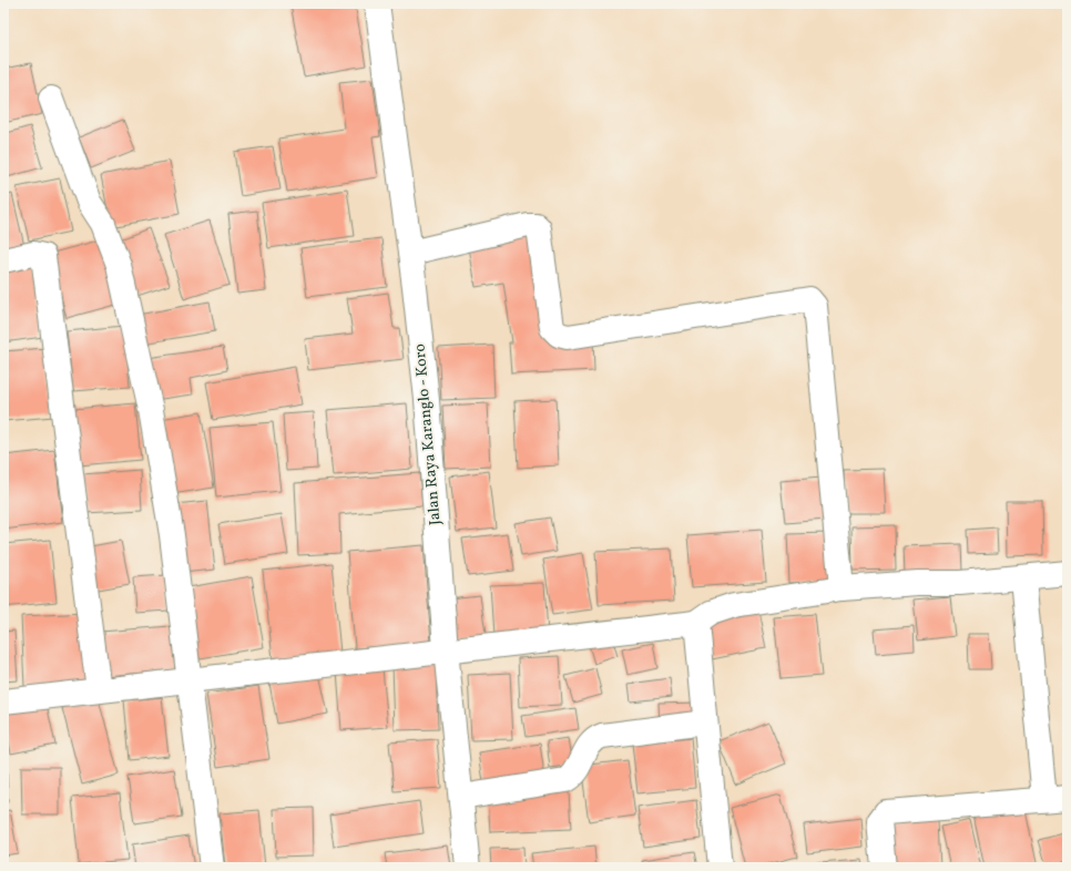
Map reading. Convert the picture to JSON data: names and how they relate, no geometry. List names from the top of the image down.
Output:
{
  "streets": {
    "street": ["Jalan Raya Karanglo - Koro"]
  }
}
